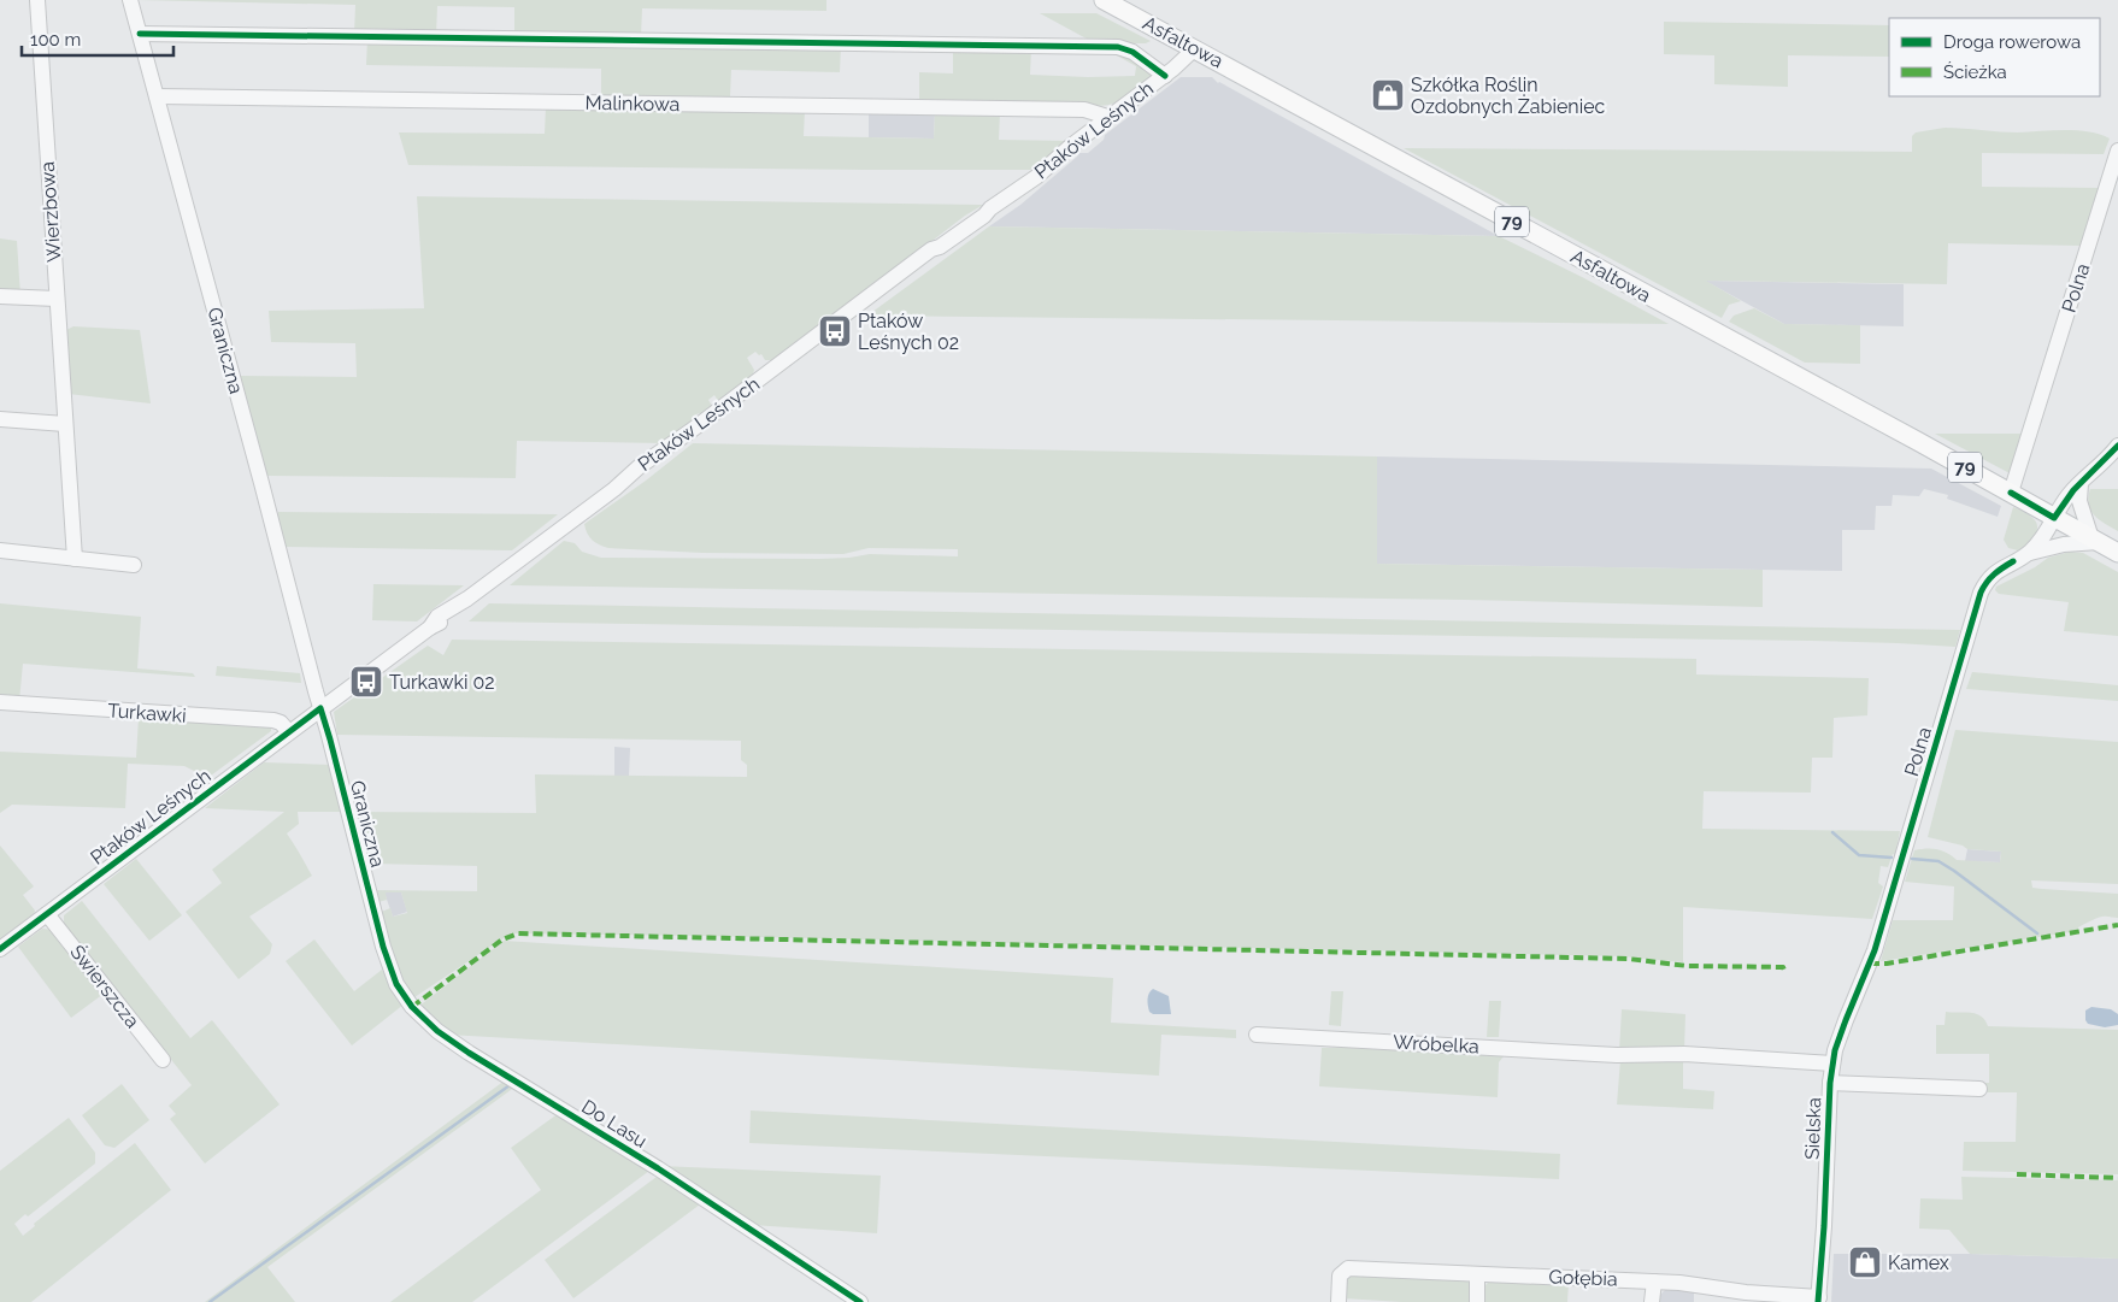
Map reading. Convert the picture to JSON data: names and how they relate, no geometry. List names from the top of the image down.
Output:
{
  "streets": {
    "main road": ["Asfaltowa", "79"],
    "street": [
      "Malinkowa",
      "Ptaków Leśnych",
      "Wierzbowa",
      "Polna",
      "Graniczna",
      "Turkawki",
      "Świerszcza",
      "Wróbelka",
      "Do Lasu",
      "Sielska",
      "Gołębia"
    ]
  },
  "crossings": [
    ["Asfaltowa", "Ptaków Leśnych"],
    ["Asfaltowa", "Polna"],
    ["Malinkowa", "Ptaków Leśnych"],
    ["Malinkowa", "Graniczna"],
    ["Ptaków Leśnych", "Graniczna"],
    ["Ptaków Leśnych", "Turkawki"],
    ["Ptaków Leśnych", "Świerszcza"],
    ["Polna", "Sielska"],
    ["Graniczna", "Do Lasu"],
    ["Wróbelka", "Sielska"],
    ["Sielska", "Gołębia"]
  ],
  "places": {
    "shop": ["Szkółka Roślin Ozdobnych Żabieniec", "Kamex"],
    "bus stop": ["Ptaków Leśnych 02", "Turkawki 02"]
  },
  "legend": ["Droga rowerowa", "Ścieżka"],
  "scale_bar": "100 m"
}
